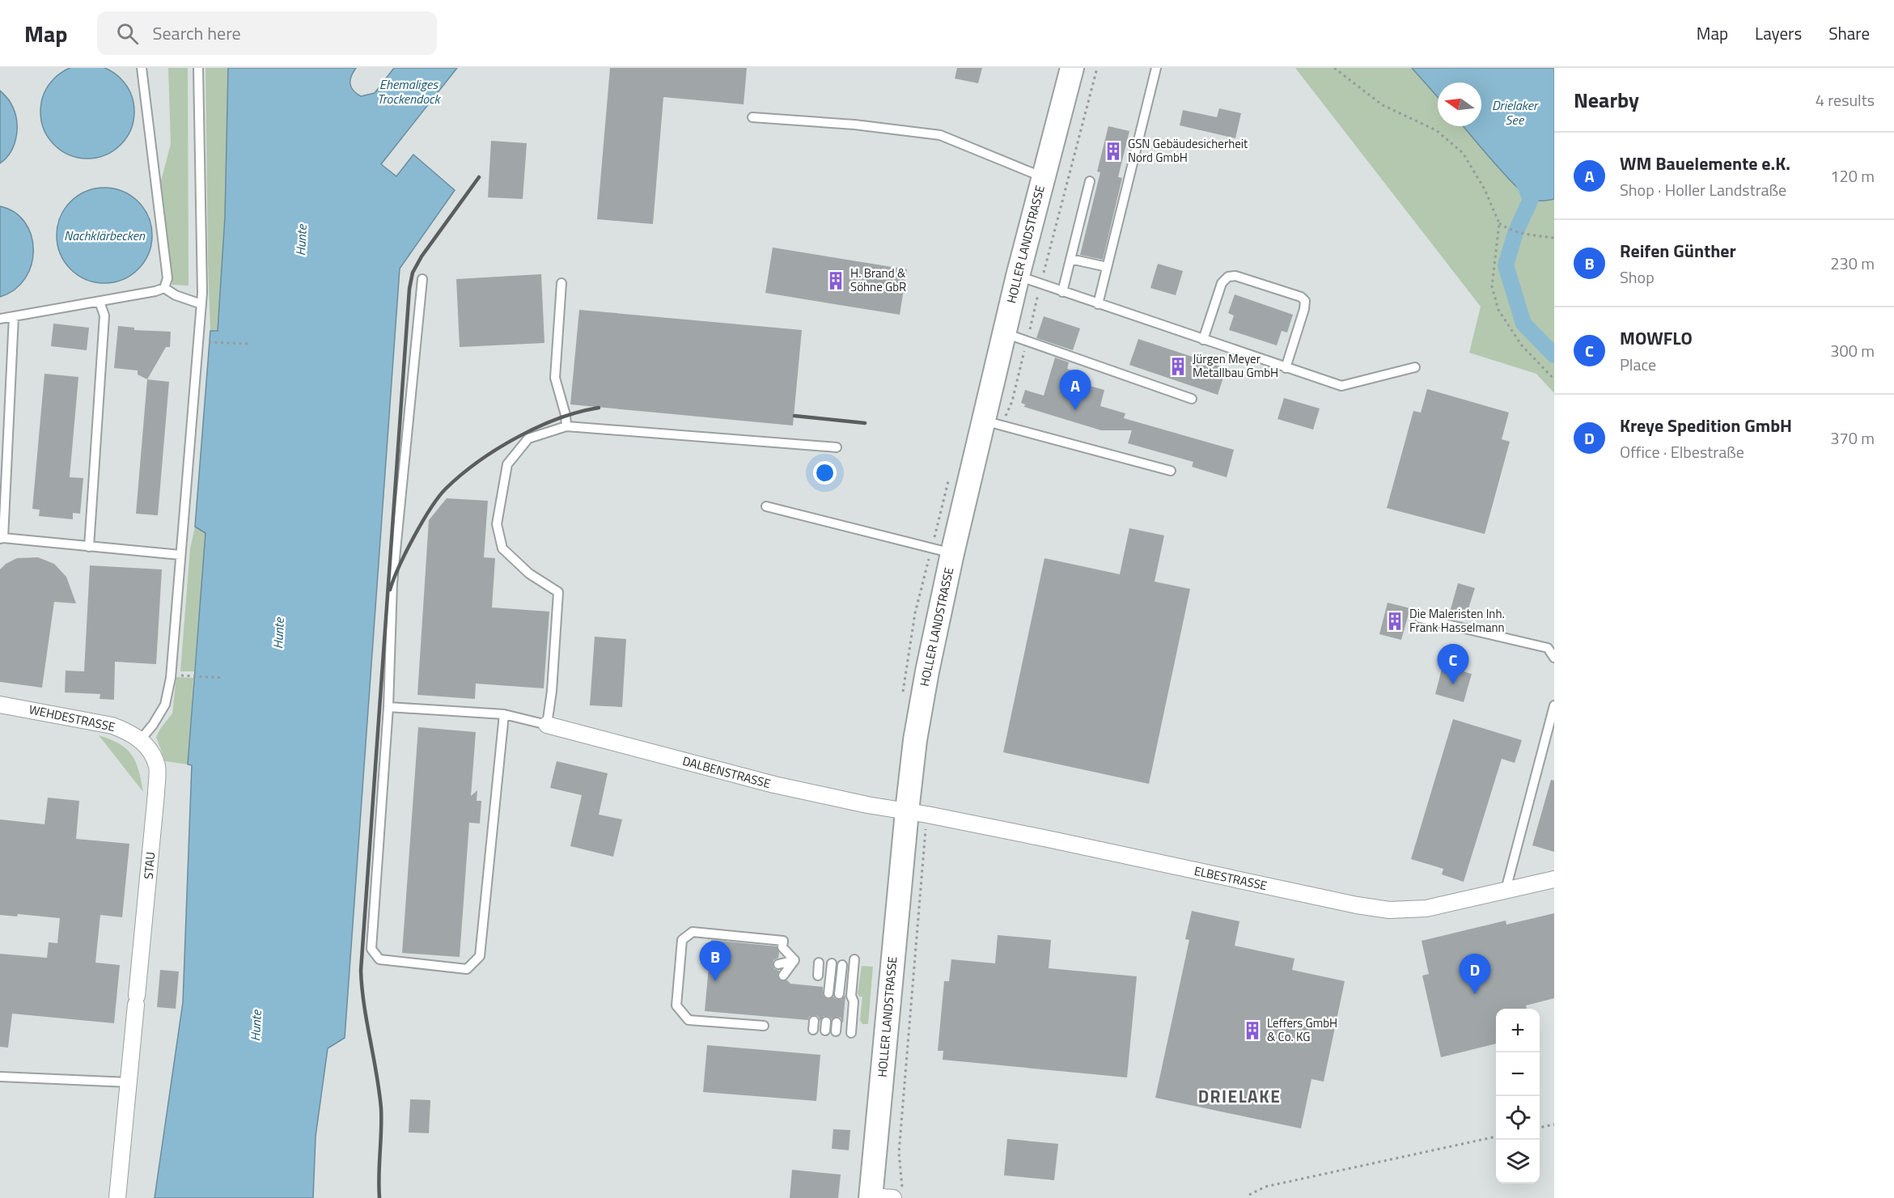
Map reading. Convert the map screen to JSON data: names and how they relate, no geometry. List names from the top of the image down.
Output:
{
  "streets": {
    "main road": ["HOLLER LANDSTRASSE"],
    "street": [
      "WEHDESTRASSE",
      "DALBENSTRASSE",
      "STAU",
      "ELBESTRASSE"
    ]
  },
  "crossings": [
    ["HOLLER LANDSTRASSE", "DALBENSTRASSE"],
    ["HOLLER LANDSTRASSE", "ELBESTRASSE"],
    ["WEHDESTRASSE", "STAU"],
    ["DALBENSTRASSE", "ELBESTRASSE"]
  ],
  "districts": ["DRIELAKE"],
  "water": [
    "Ehemaliges Trockendock",
    "Drielaker See",
    "Nachklärbecken",
    "Hunte"
  ],
  "places": {
    "building": [
      "GSN Gebäudesicherheit Nord GmbH",
      "H. Brand & Söhne GbR",
      "Jürgen Meyer Metallbau GmbH",
      "Die Maleristen Inh. Frank Hasselmann",
      "Leffers GmbH & Co. KG"
    ]
  },
  "north": "left",
  "page": {
    "header": "Map",
    "search": "Search here",
    "nav": ["Map", "Layers", "Share"],
    "heading": ["Nearby", "4 results"],
    "list": [
      {
        "mark": "A",
        "name": "WM Bauelemente e.K.",
        "note": "Shop · Holler Landstraße",
        "value": "120 m"
      },
      {
        "mark": "B",
        "name": "Reifen Günther",
        "note": "Shop",
        "value": "230 m"
      },
      {
        "mark": "C",
        "name": "MOWFLO",
        "note": "Place",
        "value": "300 m"
      },
      {
        "mark": "D",
        "name": "Kreye Spedition GmbH",
        "note": "Office · Elbestraße",
        "value": "370 m"
      }
    ],
    "pins": [
      "A",
      "C",
      "B",
      "D"
    ],
    "map_buttons": ["+", "−"]
  }
}
